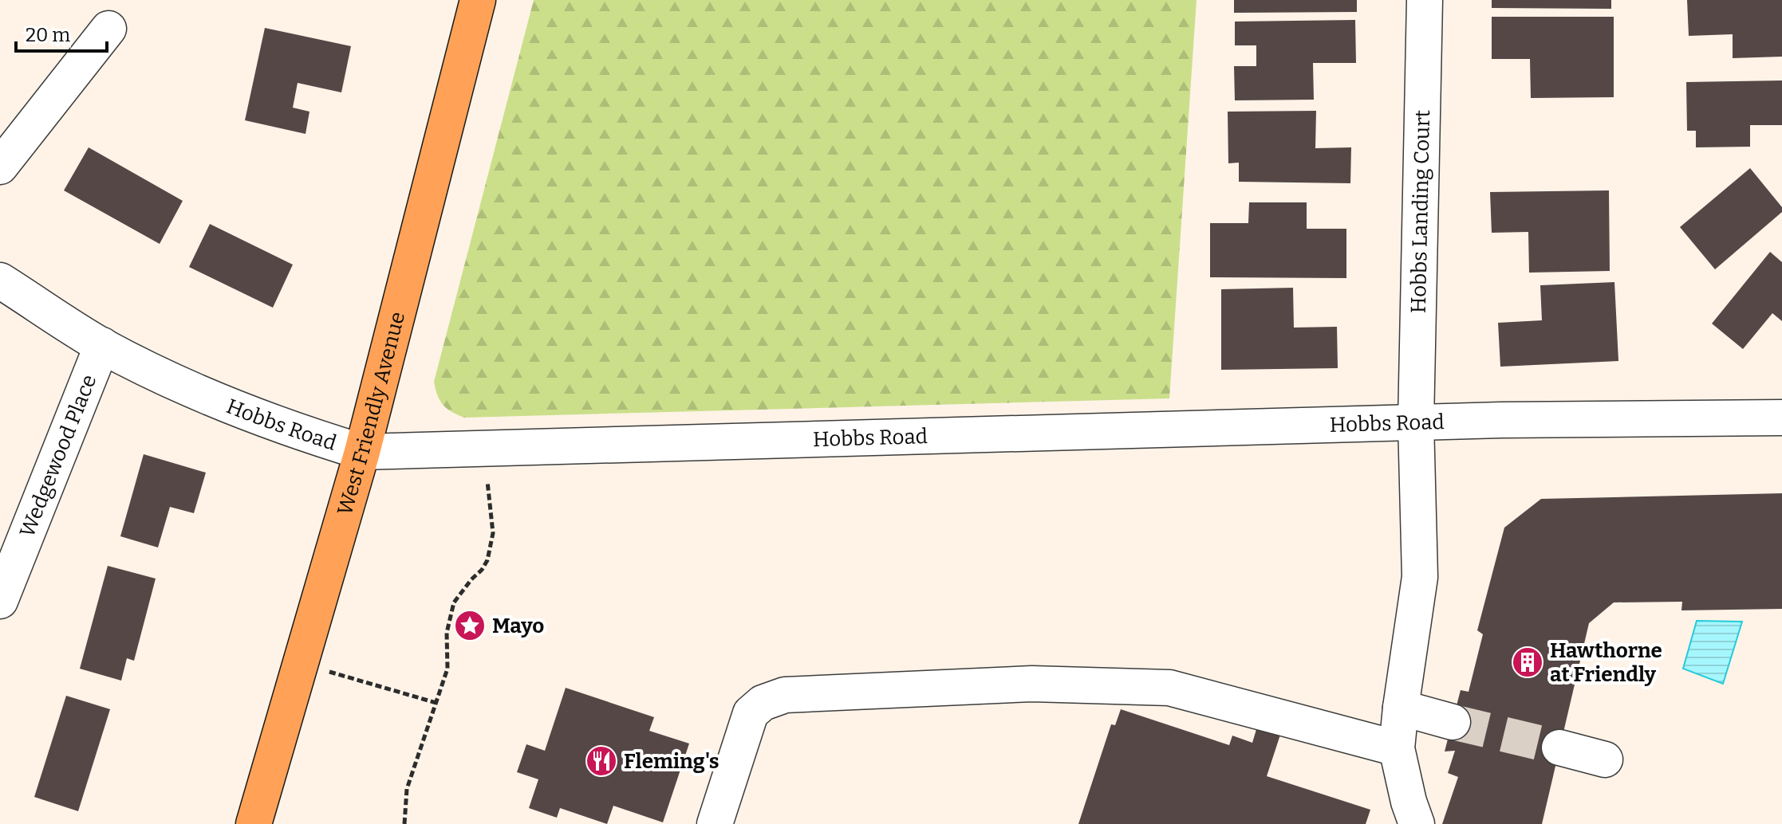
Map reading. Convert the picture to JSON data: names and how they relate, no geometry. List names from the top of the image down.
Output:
{
  "streets": {
    "main road": ["West Friendly Avenue"],
    "street": ["Hobbs Landing Court", "Hobbs Road", "Wedgewood Place"]
  },
  "crossings": [
    ["Hobbs Landing Court", "Hobbs Road"],
    ["West Friendly Avenue", "Hobbs Road"],
    ["Hobbs Road", "Wedgewood Place"]
  ],
  "places": {
    "place": ["Mayo"],
    "building": ["Hawthorne at Friendly"],
    "restaurant": ["Fleming's"]
  },
  "scale_bar": "20 m"
}
